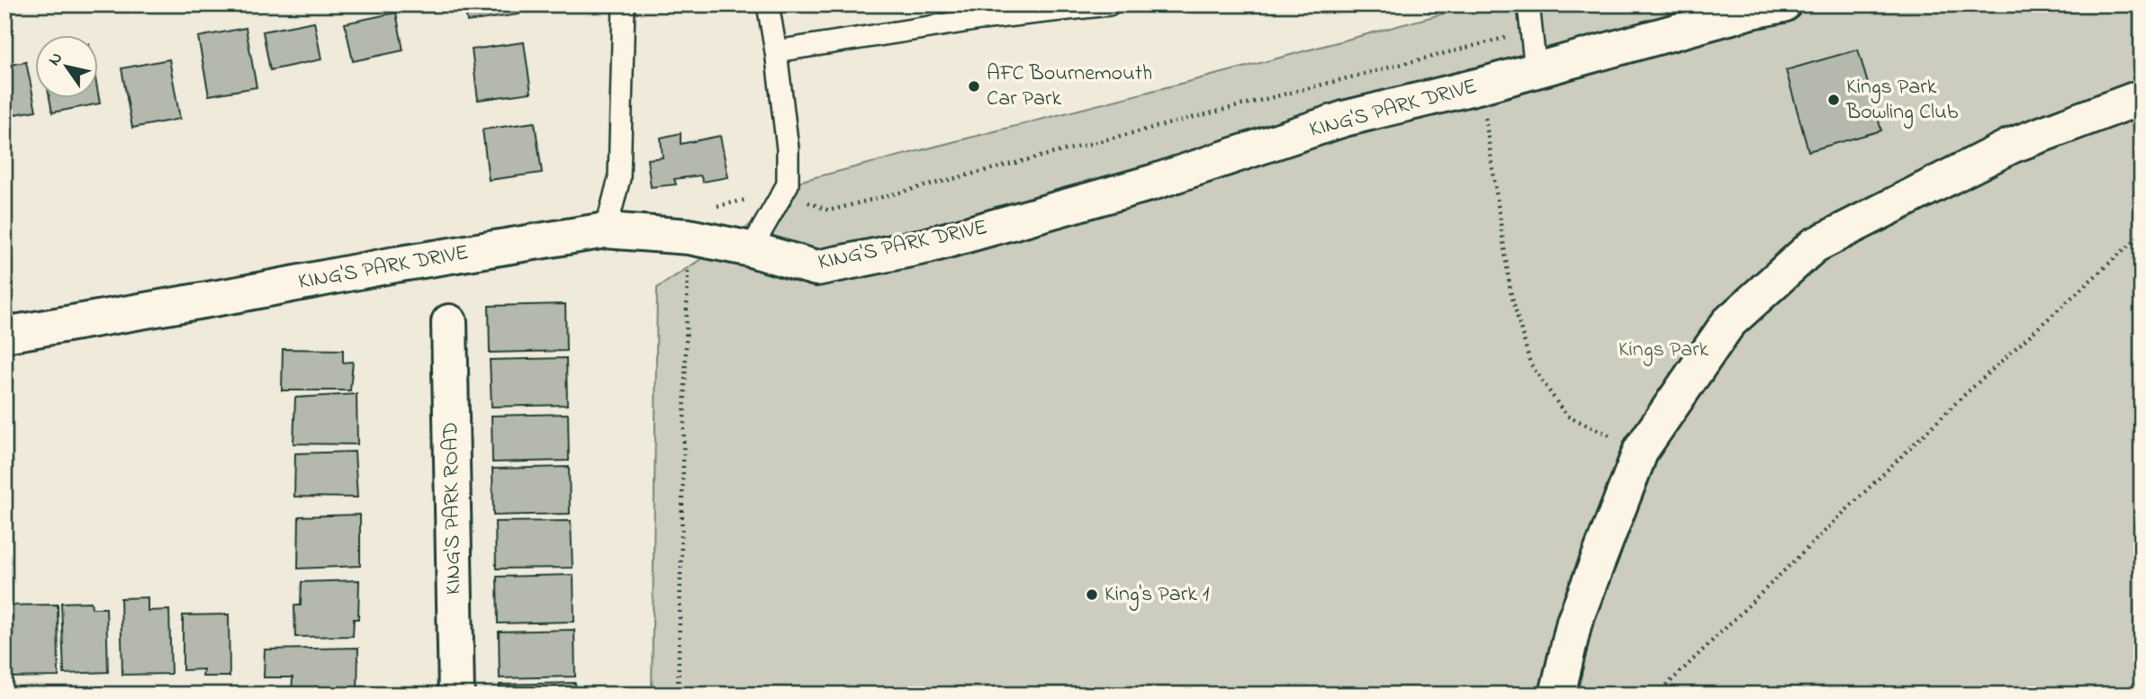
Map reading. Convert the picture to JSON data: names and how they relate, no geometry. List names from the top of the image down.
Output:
{
  "streets": {
    "street": ["KING'S PARK DRIVE", "KING'S PARK ROAD"]
  },
  "parks": ["Kings Park"],
  "places": ["AFC Bournemouth Car Park", "Kings Park Bowling Club", "King's Park 1"],
  "north": "top left"
}
